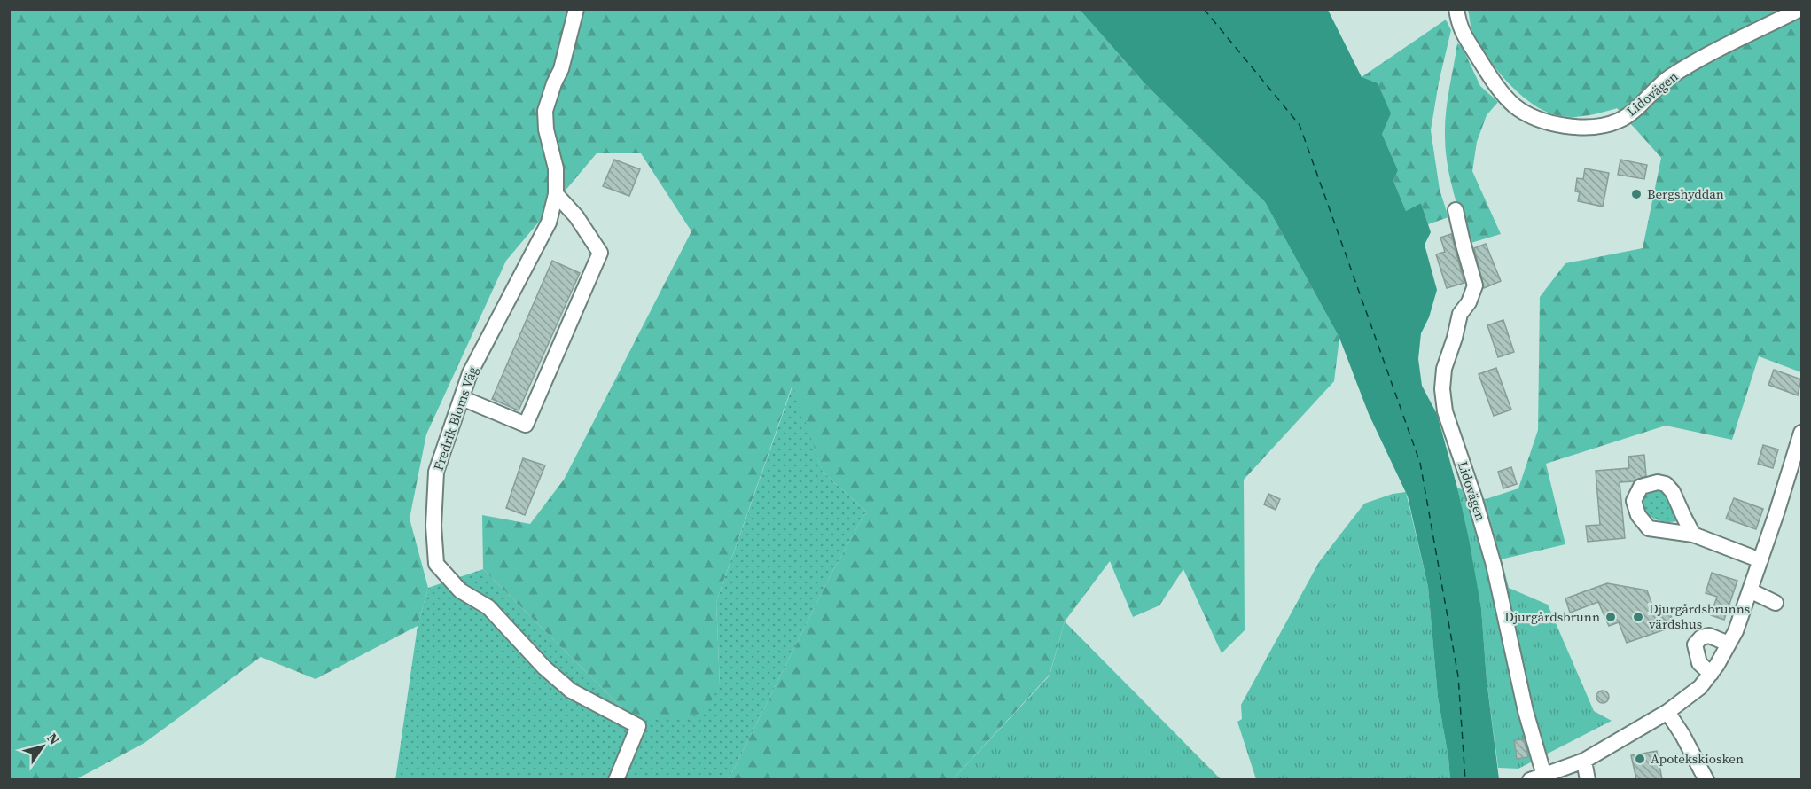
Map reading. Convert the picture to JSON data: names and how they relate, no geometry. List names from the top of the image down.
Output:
{
  "streets": {
    "street": ["Lidovägen", "Fredrik Bloms Väg"]
  },
  "places": [
    "Bergshyddan",
    "Djurgårdsbrunn",
    "Djurgårdsbrunns värdshus",
    "Apotekskiosken"
  ],
  "north": "top right"
}
